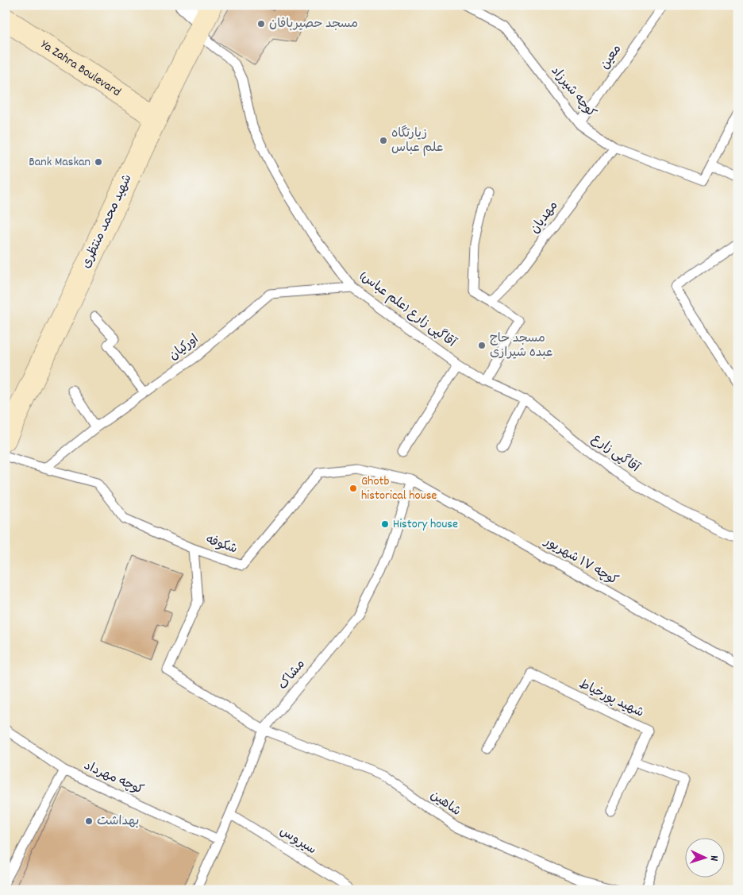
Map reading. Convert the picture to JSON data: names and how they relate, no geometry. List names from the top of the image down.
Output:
{
  "streets": {
    "main road": ["Ya Zahra Boulevard", "شهید محمد منتظری"],
    "lane": [
      "معین",
      "کوچه شیرزاد",
      "مهدیان",
      "آقاگپی زارع (علم عباس)",
      "اورکیان",
      "آقاگپی زارع",
      "شکوفه",
      "کوچه ۱۷ شهریور",
      "مشاک",
      "شهید پورخیاط",
      "کوچه مهرداد",
      "شاهین",
      "سیروس"
    ]
  },
  "crossings": [
    ["معین", "کوچه شیرزاد"],
    ["Ya Zahra Boulevard", "شهید محمد منتظری"],
    ["کوچه شیرزاد", "مهدیان"],
    ["شهید محمد منتظری", "آقاگپی زارع (علم عباس)"],
    ["آقاگپی زارع (علم عباس)", "اورکیان"],
    ["آقاگپی زارع (علم عباس)", "آقاگپی زارع"],
    ["اورکیان", "شکوفه"],
    ["شکوفه", "کوچه ۱۷ شهریور"],
    ["شکوفه", "مشاک"],
    ["شکوفه", "شاهین"],
    ["کوچه ۱۷ شهریور", "مشاک"],
    ["مشاک", "کوچه مهرداد"],
    ["مشاک", "شاهین"],
    ["مشاک", "سیروس"]
  ],
  "places": [
    "مسجد حصیربافان",
    "زيارتگاه علم عباس",
    "Bank Maskan",
    "مسجد حاج عبده شیرازی",
    "Ghotb historical house",
    "History house",
    "بهداشت"
  ],
  "north": "right"
}
